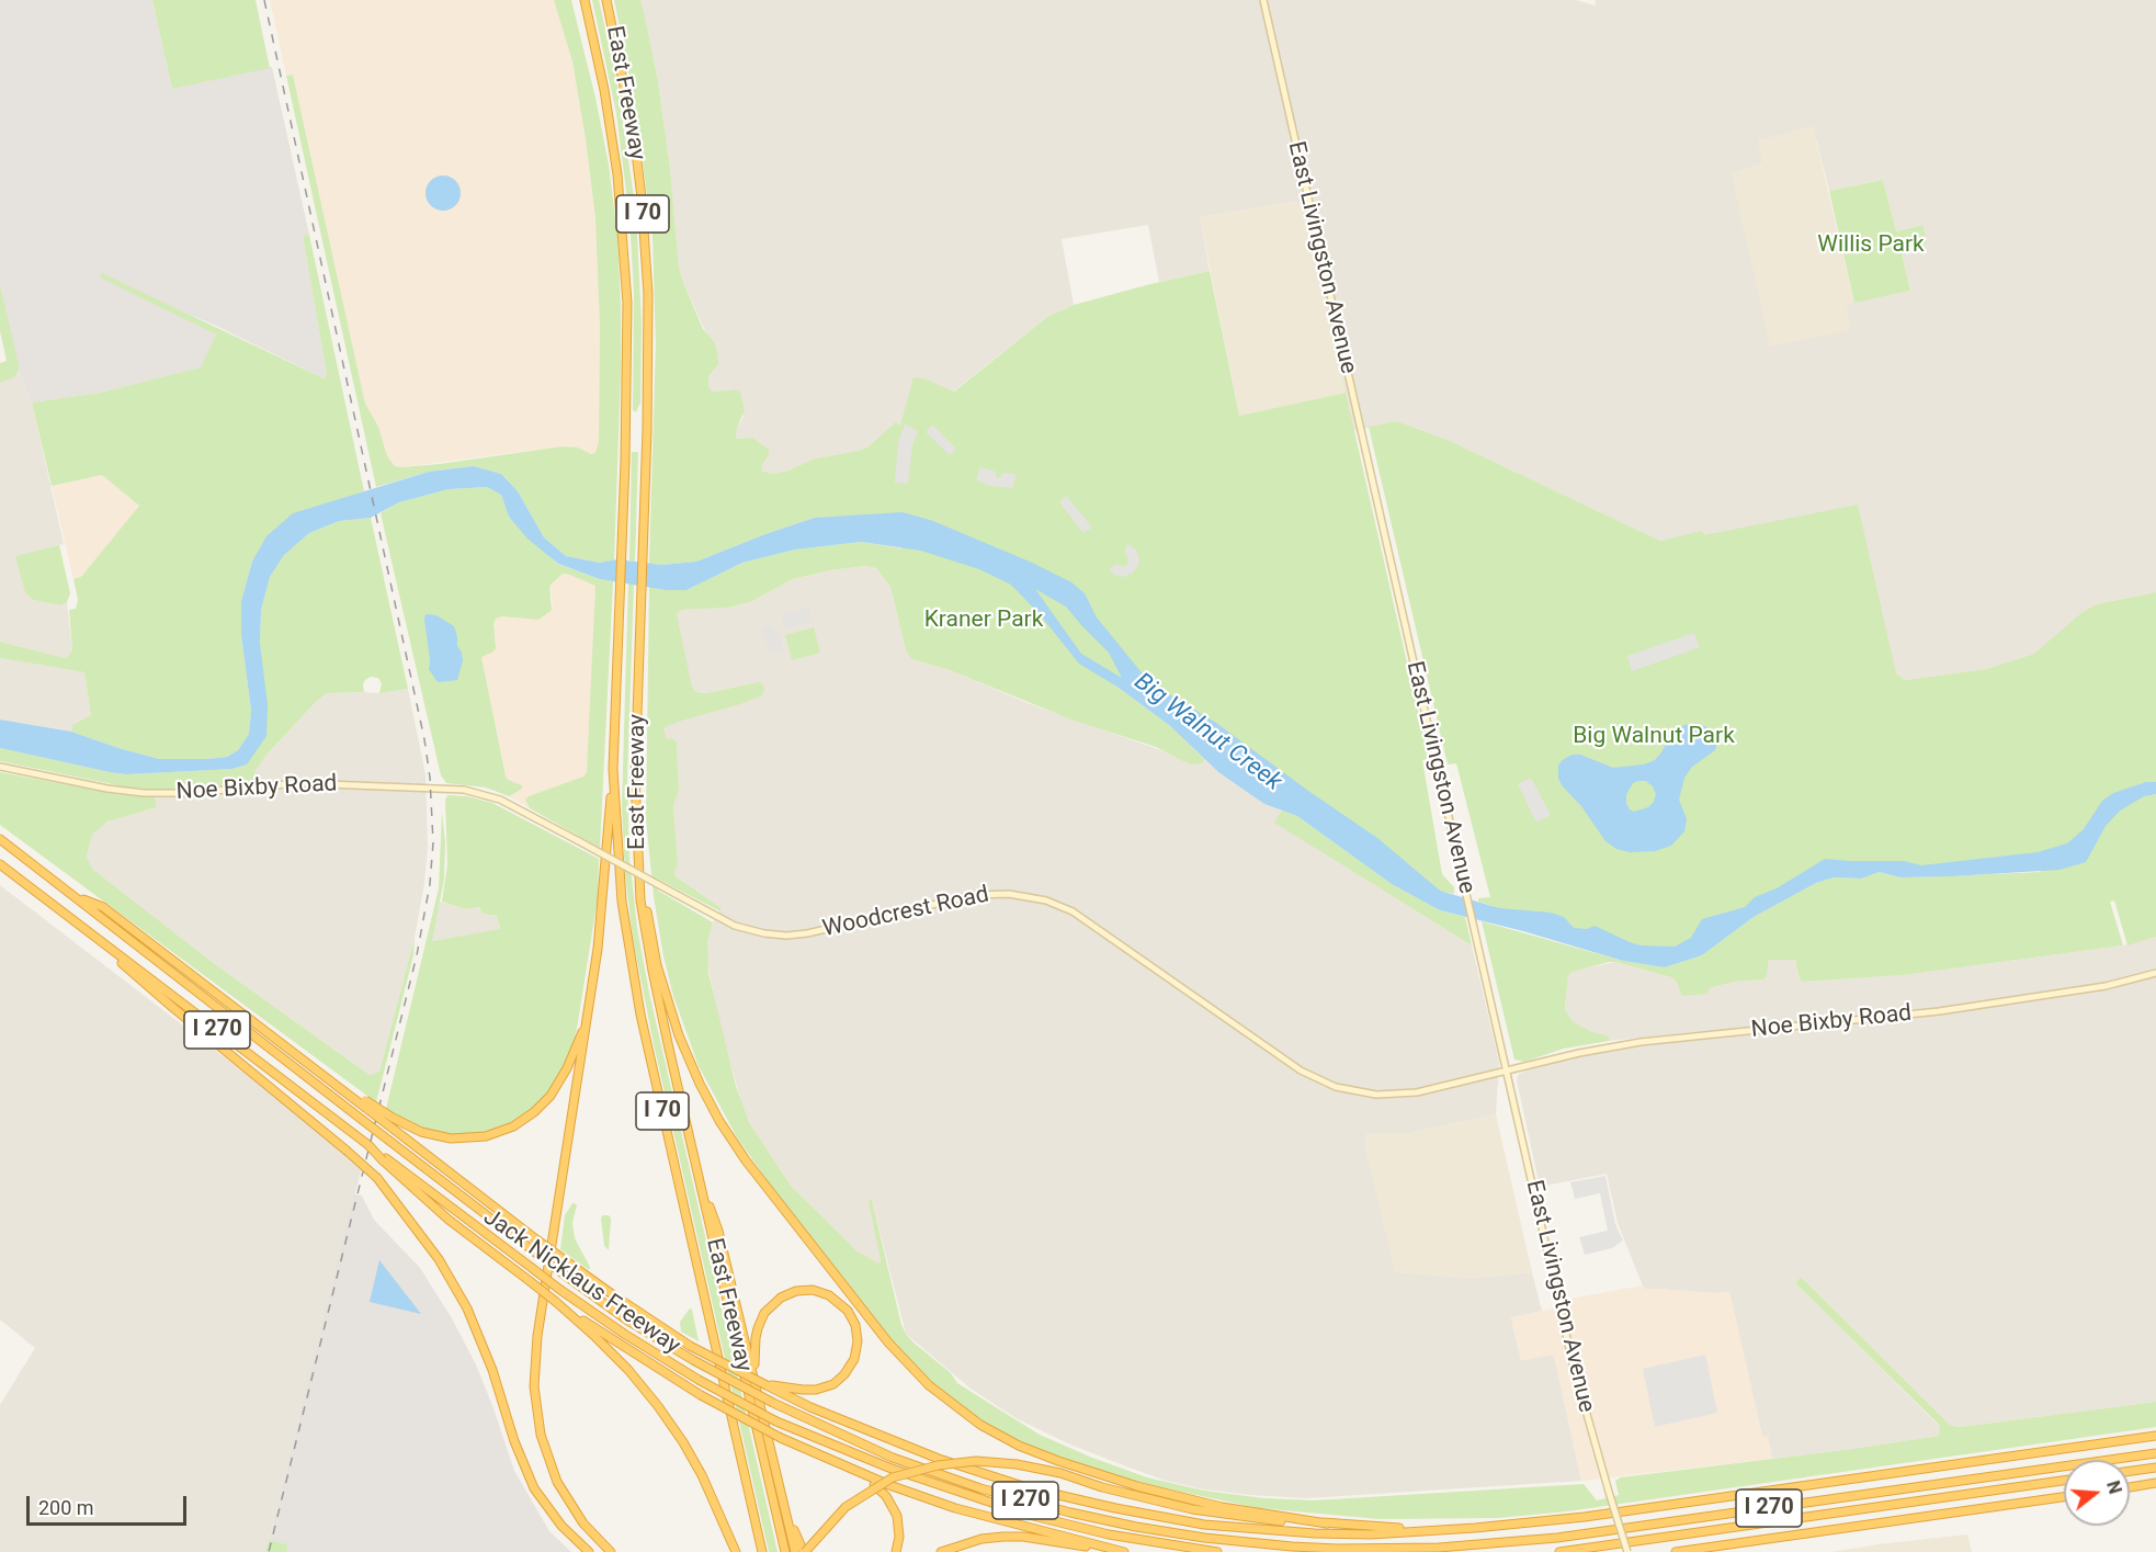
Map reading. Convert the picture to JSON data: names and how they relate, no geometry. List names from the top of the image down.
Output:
{
  "streets": {
    "highway": [
      "East Freeway",
      "I 70",
      "I 270",
      "Jack Nicklaus Freeway"
    ],
    "street": ["East Livingston Avenue", "Noe Bixby Road", "Woodcrest Road"]
  },
  "crossings": [
    ["East Livingston Avenue", "Noe Bixby Road"],
    ["East Livingston Avenue", "Woodcrest Road"],
    ["Noe Bixby Road", "Woodcrest Road"]
  ],
  "water": ["Big Walnut Creek"],
  "parks": ["Willis Park", "Kraner Park", "Big Walnut Park"],
  "scale_bar": "200 m",
  "north": "right"
}
